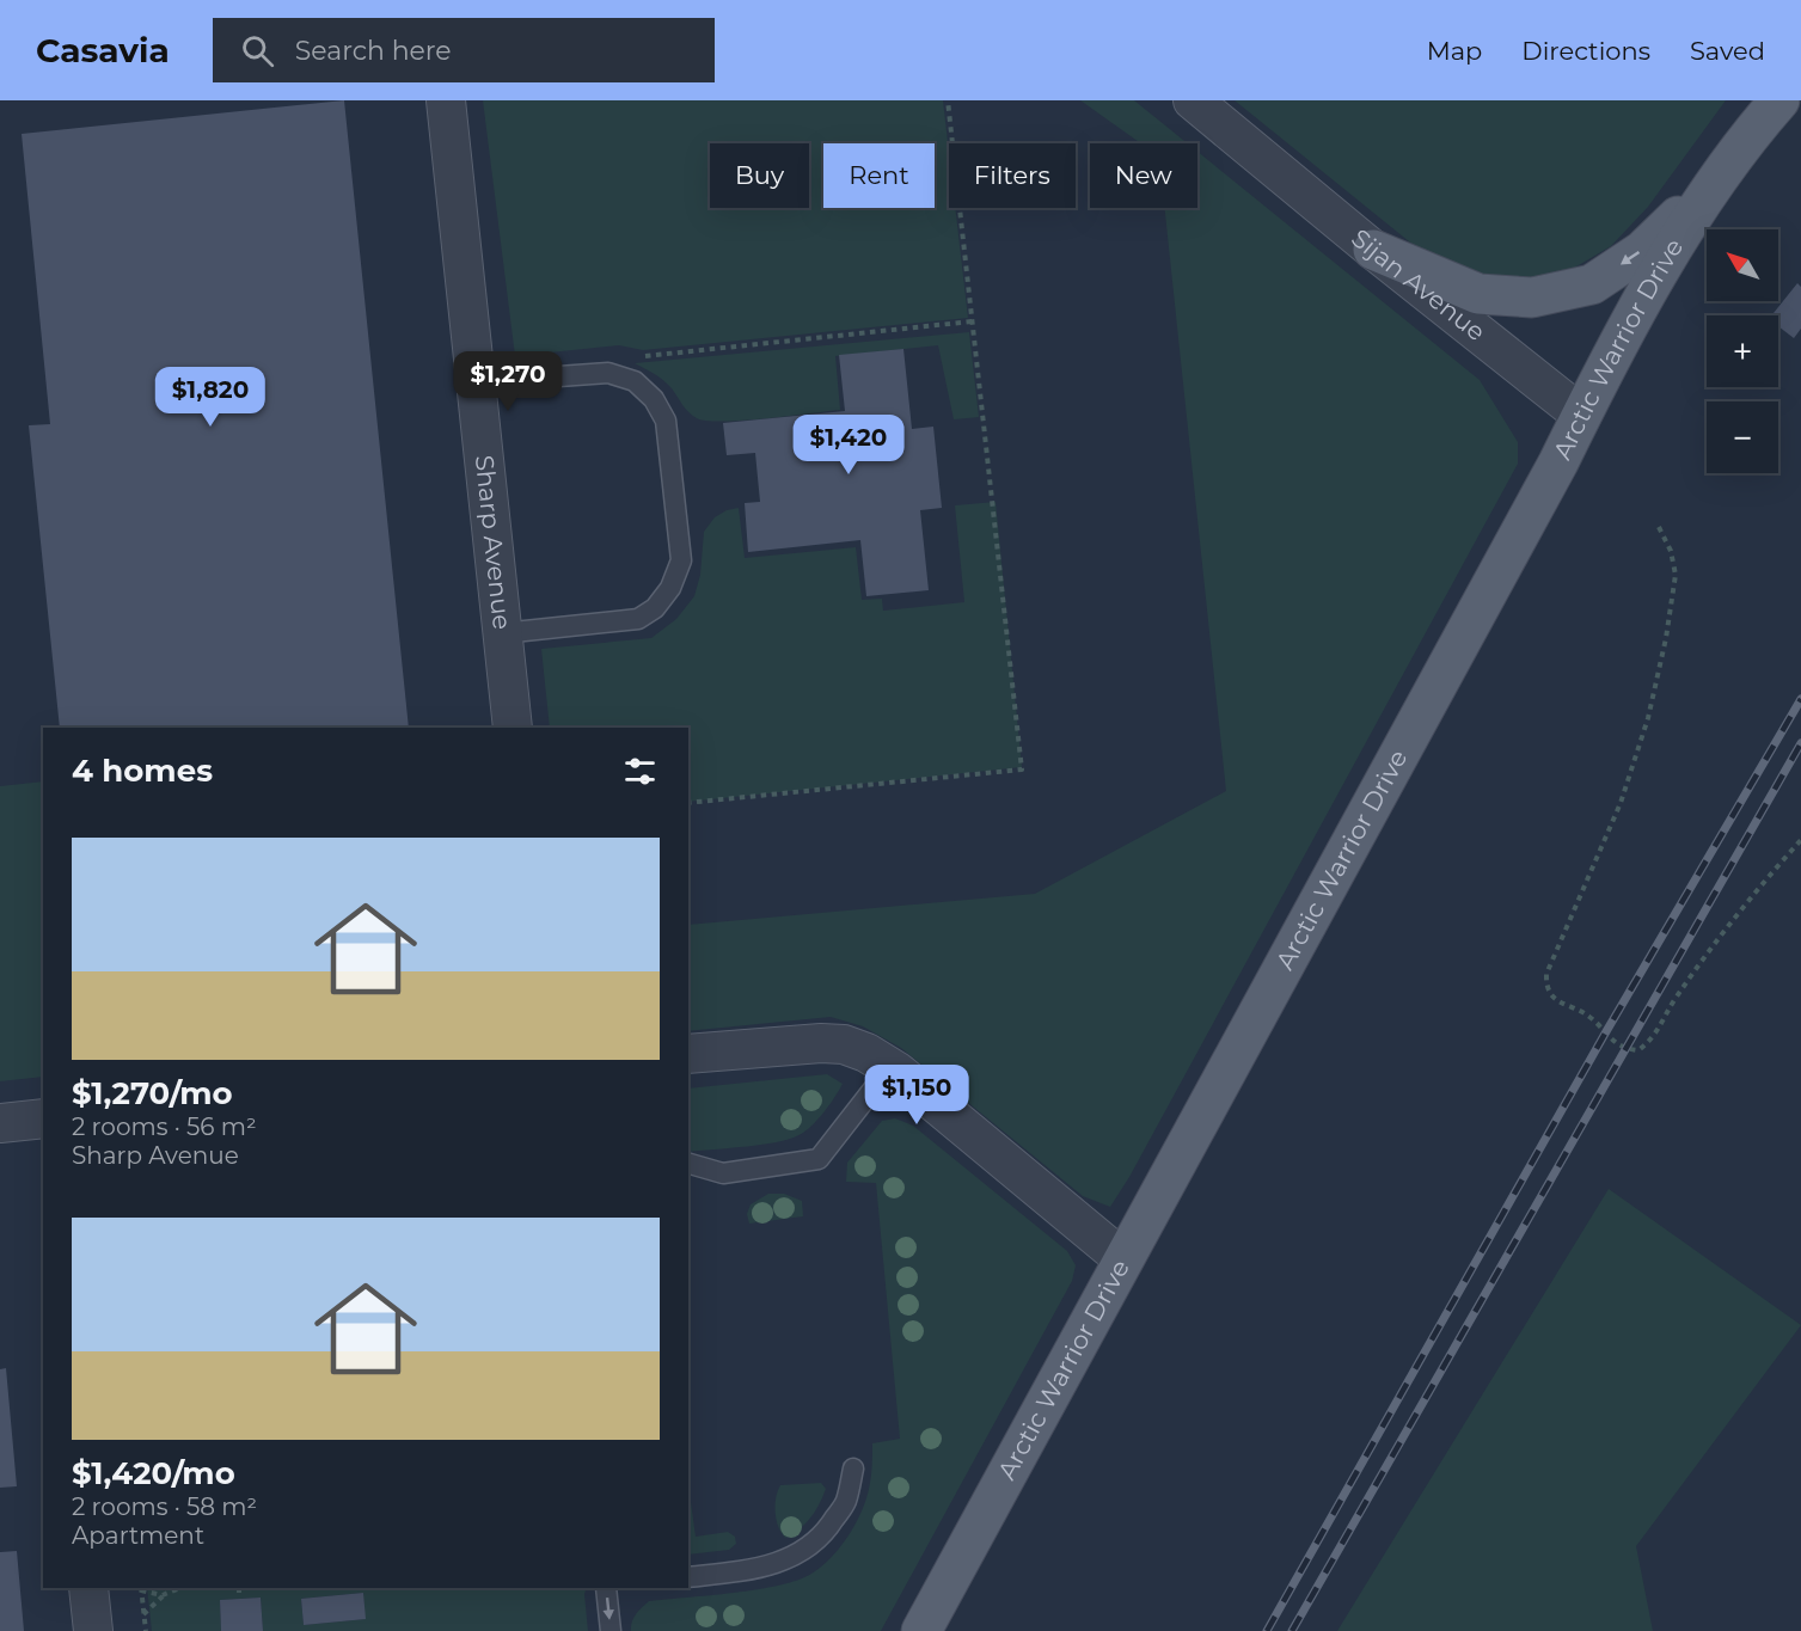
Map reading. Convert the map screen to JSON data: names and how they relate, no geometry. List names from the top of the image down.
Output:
{
  "streets": {
    "main road": ["Arctic Warrior Drive"],
    "street": ["Sijan Avenue", "Sharp Avenue"]
  },
  "crossings": [
    ["Sijan Avenue", "Arctic Warrior Drive"]
  ],
  "north": "top left",
  "page": {
    "header": "Casavia",
    "search": "Search here",
    "nav": ["Map", "Directions", "Saved"],
    "chip": [
      "Buy",
      "Rent",
      "Filters",
      "New"
    ],
    "map_buttons": ["+", "−"],
    "price": [
      "$1,270",
      "$1,820",
      "$1,420",
      "$1,150"
    ],
    "heading": "4 homes",
    "list": [
      {
        "name": "$1,270/mo",
        "note": "2 rooms · 56 m² · Sharp Avenue"
      },
      {
        "name": "$1,420/mo",
        "note": "2 rooms · 58 m² · Apartment"
      }
    ]
  }
}
